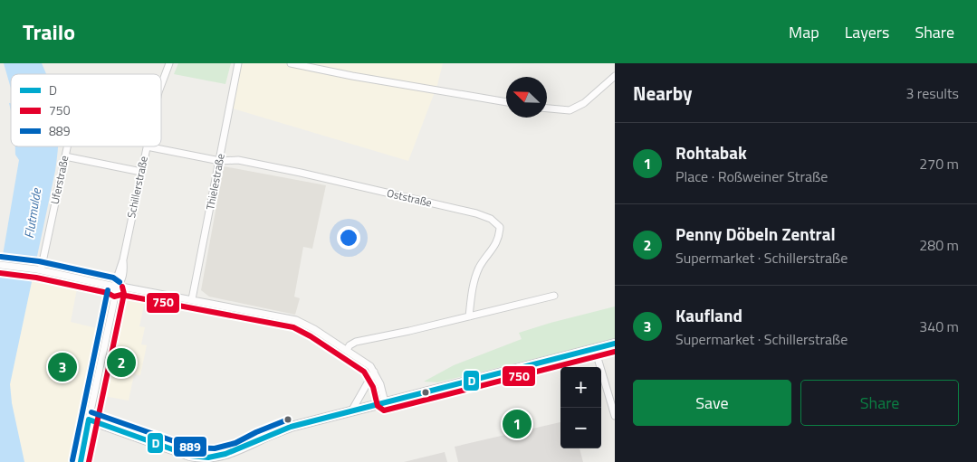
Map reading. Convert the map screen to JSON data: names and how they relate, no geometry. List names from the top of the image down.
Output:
{
  "streets": {
    "main road": ["Schillerstraße"],
    "street": ["Uferstraße", "Thielestraße", "Oststraße"]
  },
  "crossings": [
    ["Thielestraße", "Oststraße"]
  ],
  "water": ["Flutmulde"],
  "lines": ["transit line 889", "transit line 750", "transit line D"],
  "legend": ["D", "750", "889"],
  "north": "top left",
  "page": {
    "header": "Trailo",
    "nav": ["Map", "Layers", "Share"],
    "heading": ["Nearby", "3 results"],
    "list": [
      {
        "mark": "1",
        "name": "Rohtabak",
        "note": "Place · Roßweiner Straße",
        "value": "270 m"
      },
      {
        "mark": "2",
        "name": "Penny Döbeln Zentral",
        "note": "Supermarket · Schillerstraße",
        "value": "280 m"
      },
      {
        "mark": "3",
        "name": "Kaufland",
        "note": "Supermarket · Schillerstraße",
        "value": "340 m"
      }
    ],
    "pins": ["2", "3", "1"],
    "buttons": ["Save", "Share"],
    "map_buttons": ["+", "−"]
  }
}
